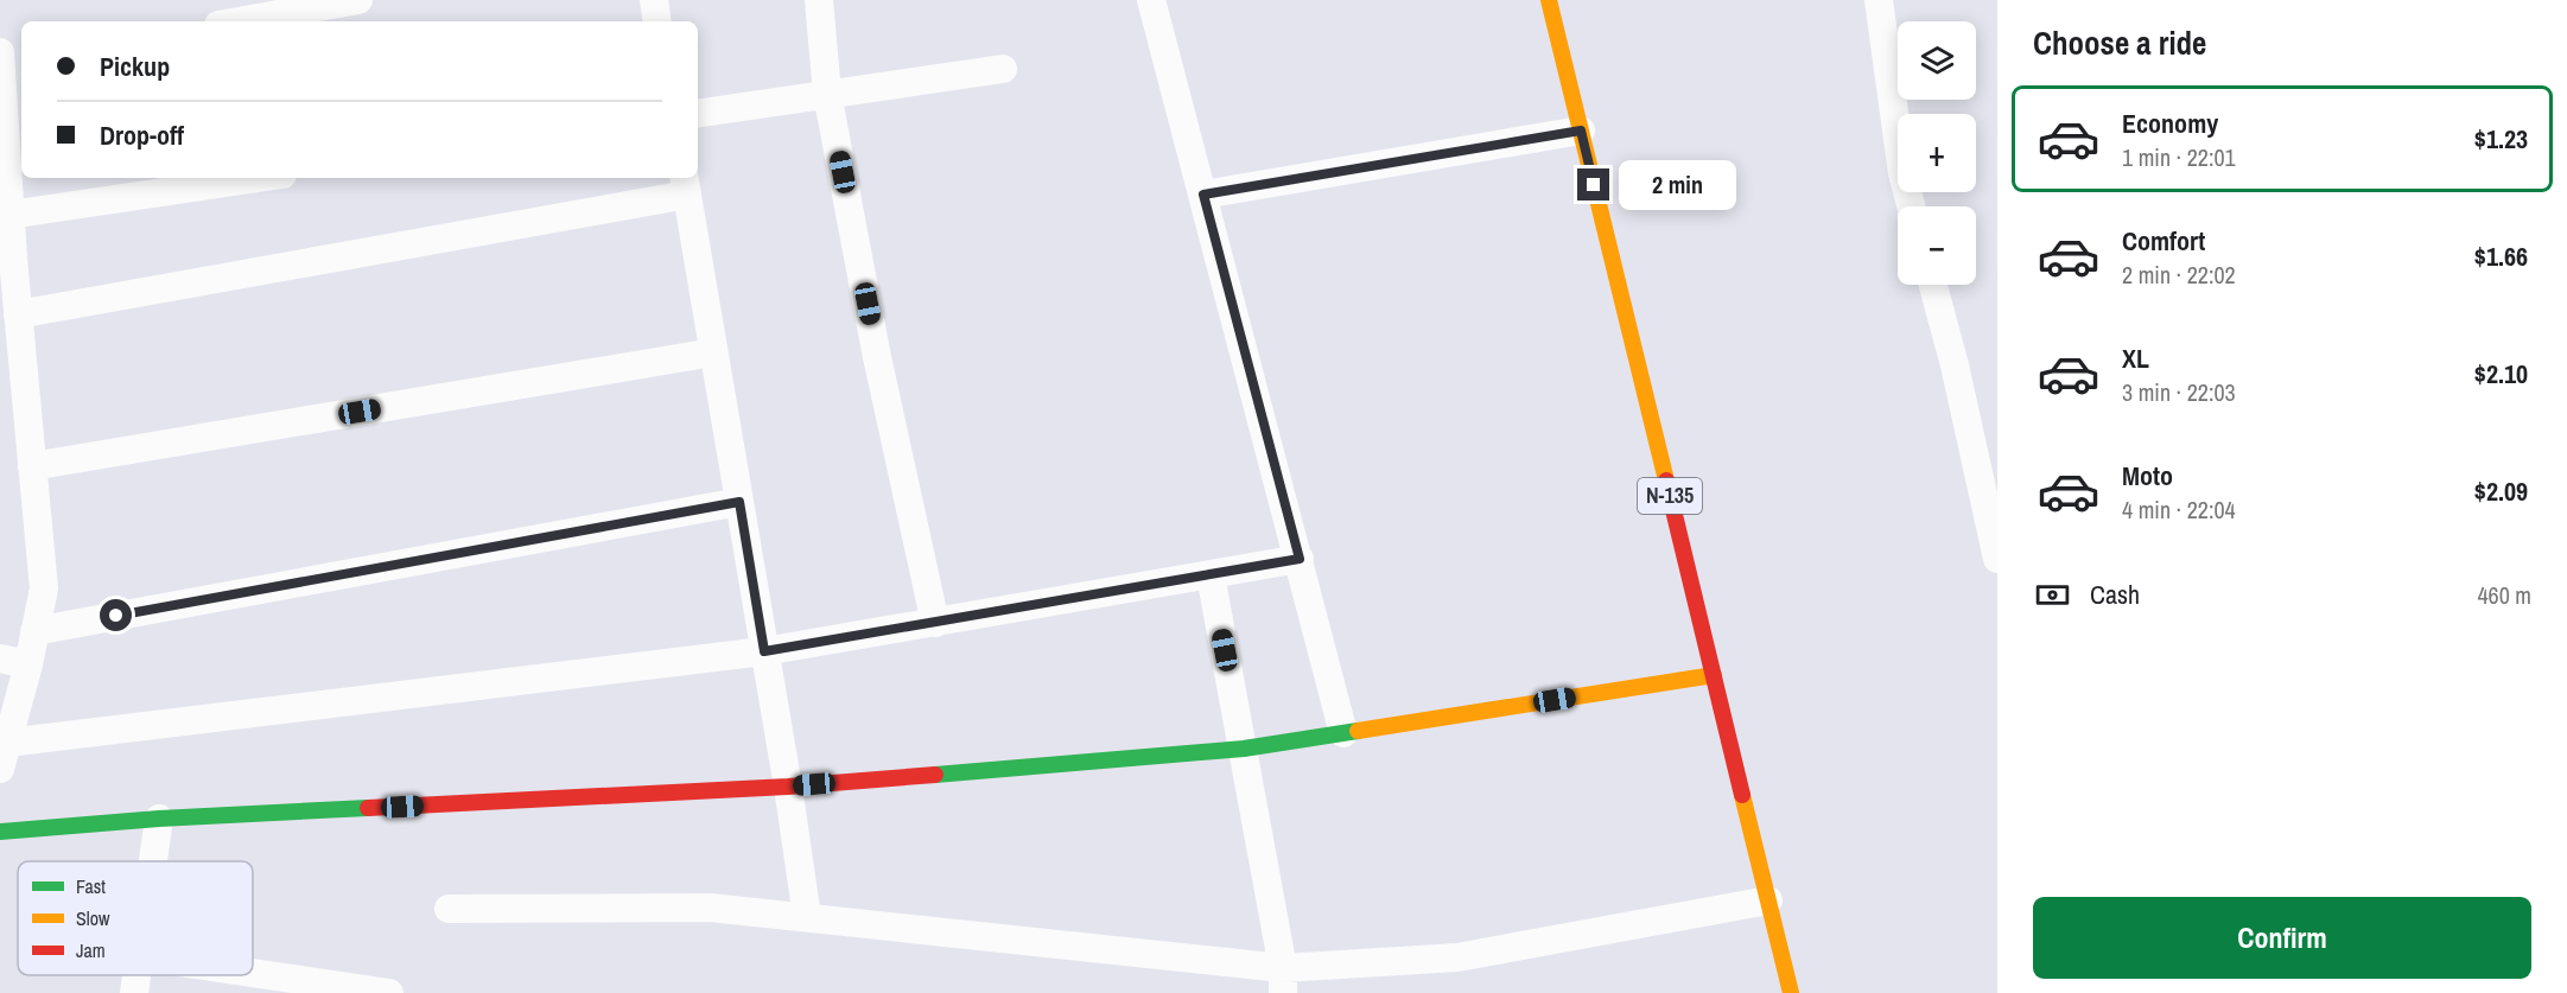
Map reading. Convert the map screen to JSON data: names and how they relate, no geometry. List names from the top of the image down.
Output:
{
  "streets": {
    "main road": ["N-135"]
  },
  "legend": ["Fast", "Slow", "Jam"],
  "page": {
    "heading": "Choose a ride",
    "map_buttons": ["+", "−"],
    "banner": ["Pickup", "Drop-off"],
    "list": [
      {
        "name": "Economy",
        "note": "1 min · 22:01",
        "value": "$1.23"
      },
      {
        "name": "Comfort",
        "note": "2 min · 22:02",
        "value": "$1.66"
      },
      {
        "name": "XL",
        "note": "3 min · 22:03",
        "value": "$2.10"
      },
      {
        "name": "Moto",
        "note": "4 min · 22:04",
        "value": "$2.09"
      }
    ],
    "bubble": "2 min",
    "pay": ["Cash", "460 m"],
    "buttons": "Confirm"
  }
}
